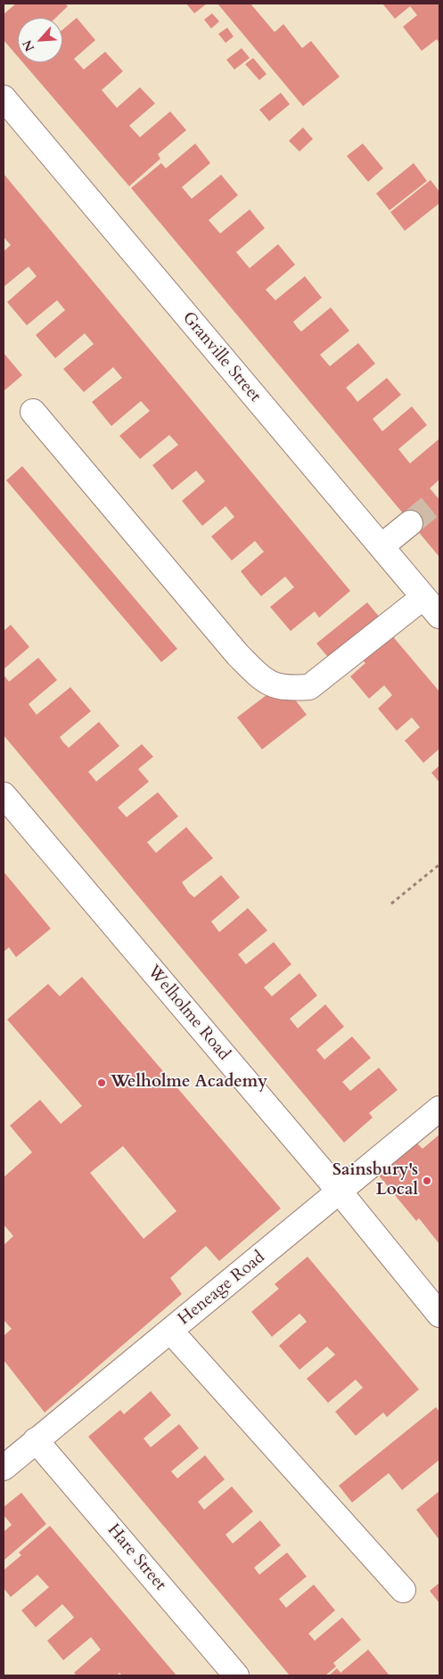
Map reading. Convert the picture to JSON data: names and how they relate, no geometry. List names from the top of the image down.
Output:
{
  "streets": {
    "street": [
      "Granville Street",
      "Welholme Road",
      "Heneage Road",
      "Hare Street"
    ]
  },
  "crossings": [
    ["Welholme Road", "Heneage Road"],
    ["Heneage Road", "Hare Street"]
  ],
  "places": ["Welholme Academy", "Sainsbury's Local"],
  "north": "bottom left"
}
